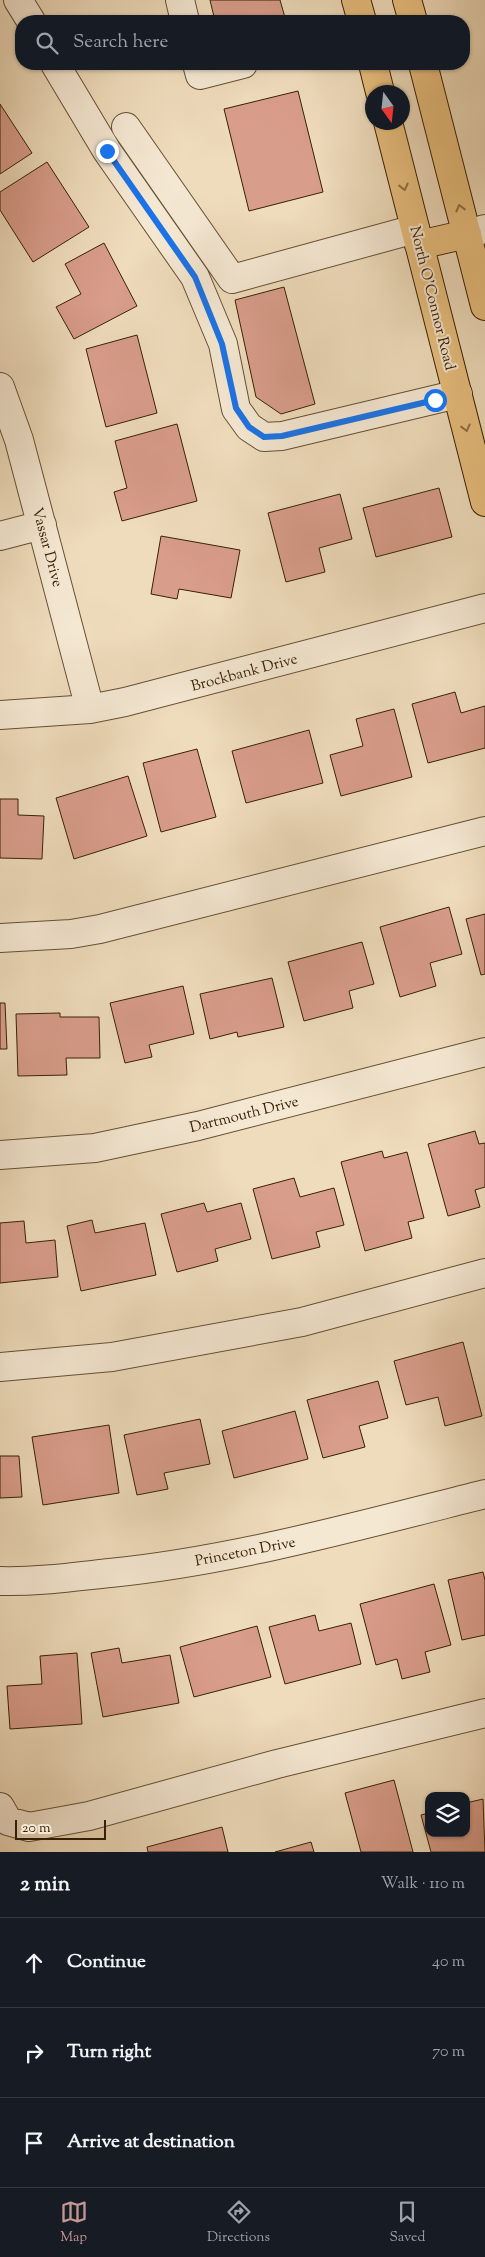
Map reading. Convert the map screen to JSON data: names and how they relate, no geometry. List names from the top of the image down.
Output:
{
  "streets": {
    "main road": ["North O'Connor Road"],
    "street": [
      "Vassar Drive",
      "Brockbank Drive",
      "Dartmouth Drive",
      "Princeton Drive"
    ]
  },
  "crossings": [
    ["Vassar Drive", "Brockbank Drive"]
  ],
  "scale_bar": "20 m",
  "north": "bottom",
  "page": {
    "search": "Search here",
    "scale": "20 m",
    "heading": ["2 min", "Walk · 110 m"],
    "list": [
      ["Continue", "40 m"],
      ["Turn right", "70 m"],
      "Arrive at destination"
    ],
    "nav": ["Map", "Directions", "Saved"]
  }
}
